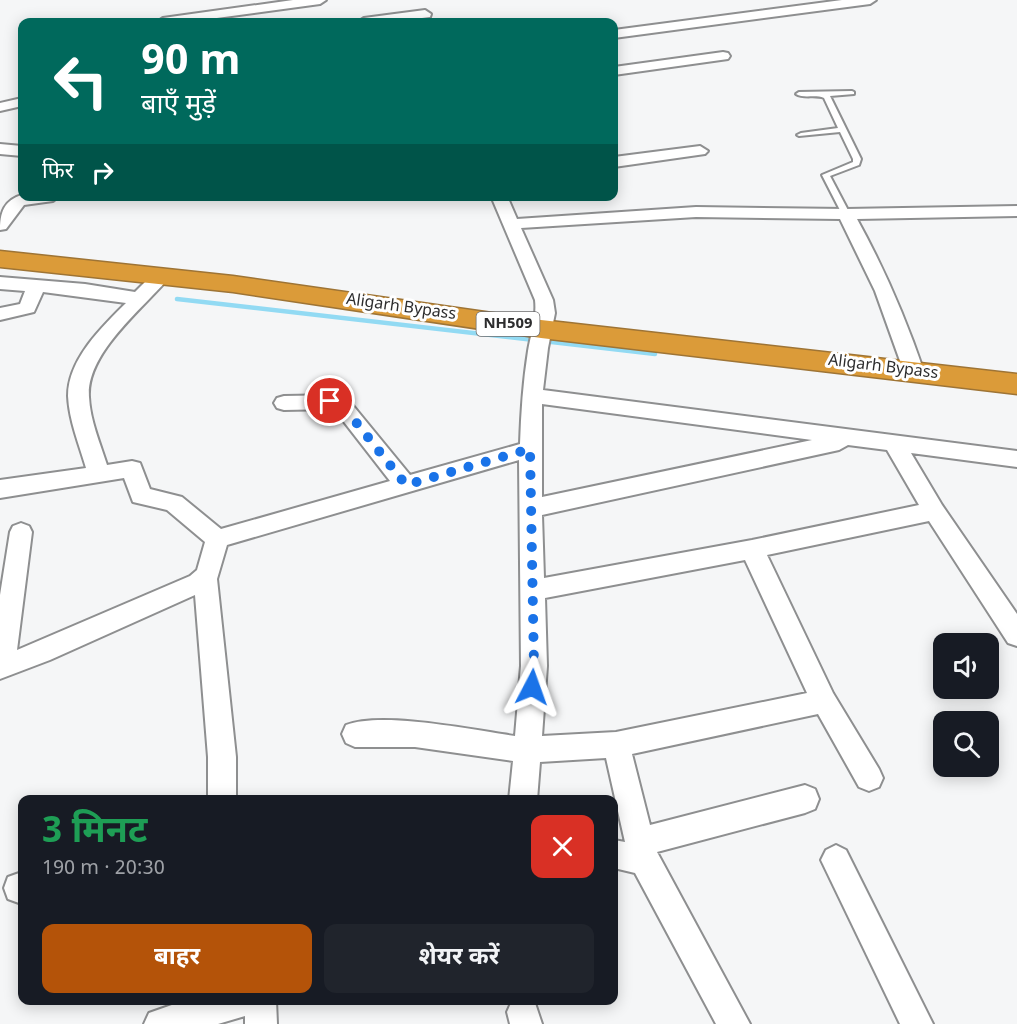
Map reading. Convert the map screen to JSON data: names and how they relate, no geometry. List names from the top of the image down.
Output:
{
  "streets": {
    "highway": ["Aligarh Bypass", "NH509"]
  },
  "page": {
    "turn": ["90 m", "बाएँ मुड़ें"],
    "then": "फिर",
    "heading": ["3 मिनट", "190 m · 20:30"],
    "buttons": ["बाहर", "शेयर करें"]
  }
}
